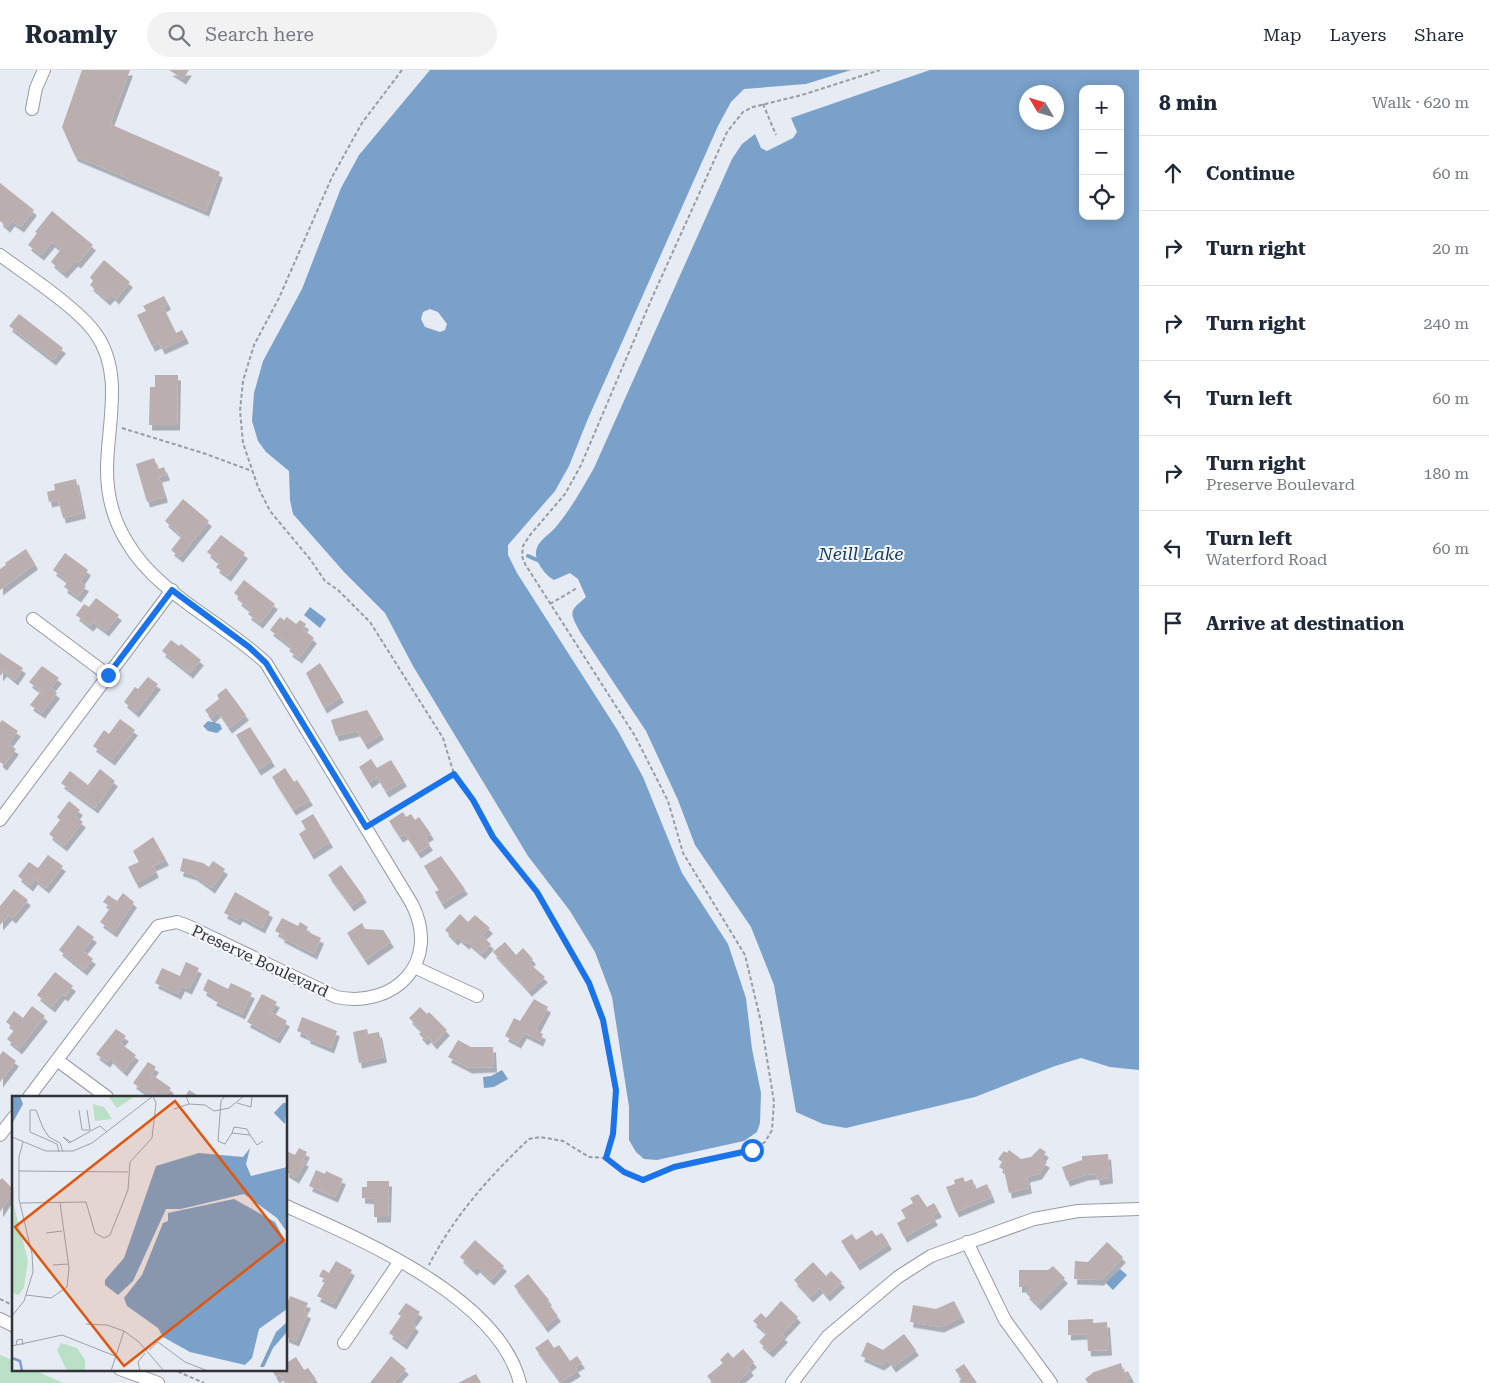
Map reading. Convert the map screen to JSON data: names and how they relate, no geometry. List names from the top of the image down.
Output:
{
  "streets": {
    "street": ["Preserve Boulevard"]
  },
  "water": ["Neill Lake"],
  "north": "top left",
  "page": {
    "header": "Roamly",
    "search": "Search here",
    "nav": ["Map", "Layers", "Share"],
    "heading": ["8 min", "Walk · 620 m"],
    "map_buttons": ["+", "−"],
    "list": [
      ["Continue", "60 m"],
      ["Turn right", "20 m"],
      ["Turn right", "240 m"],
      ["Turn left", "60 m"],
      ["Turn right", "Preserve Boulevard", "180 m"],
      ["Turn left", "Waterford Road", "60 m"],
      "Arrive at destination"
    ]
  }
}
